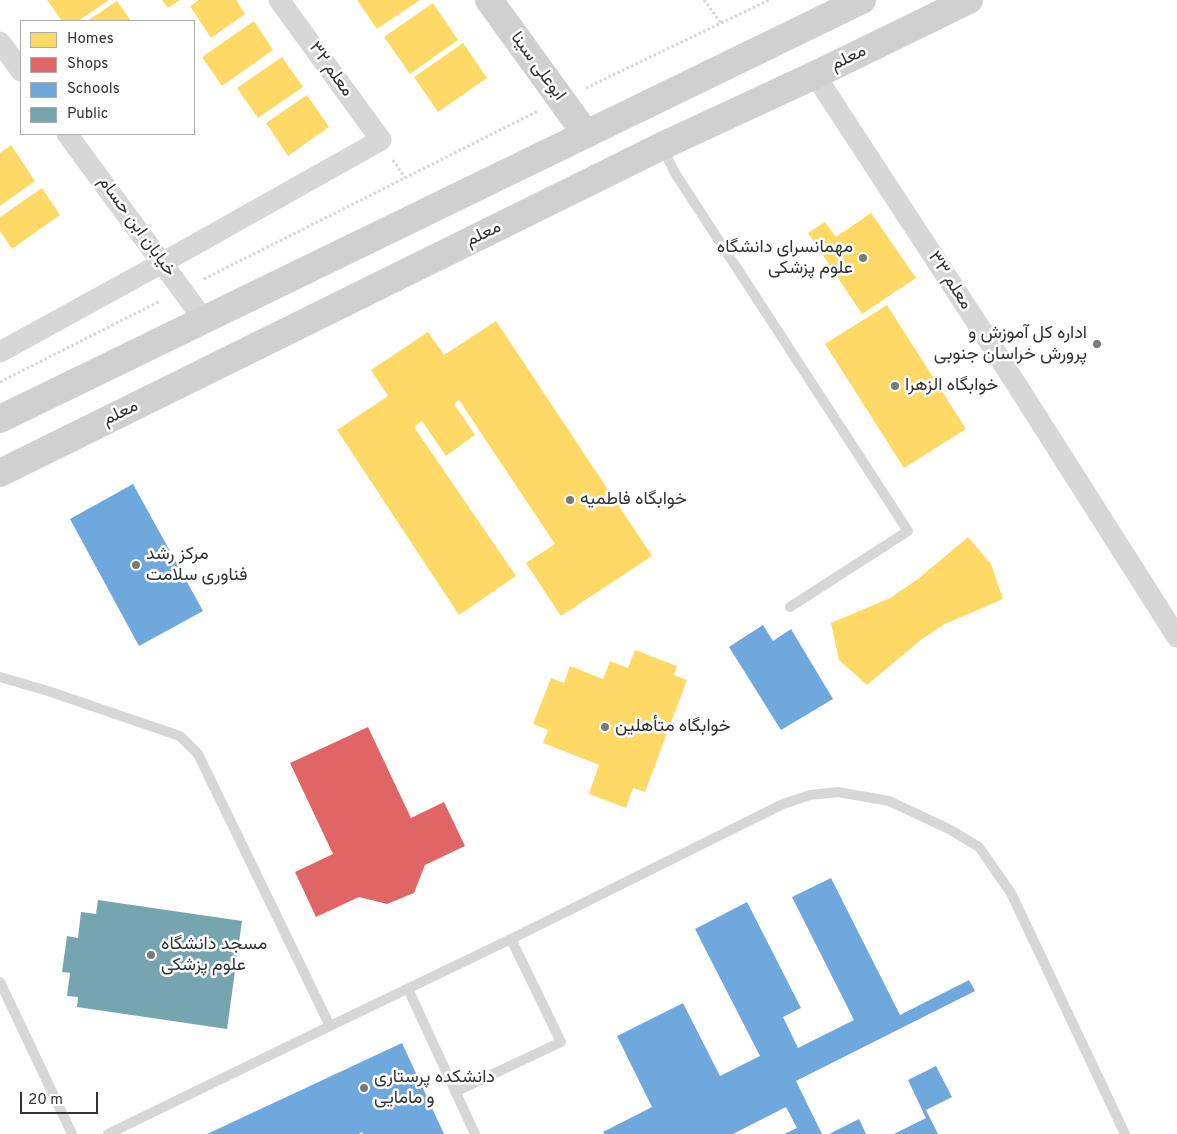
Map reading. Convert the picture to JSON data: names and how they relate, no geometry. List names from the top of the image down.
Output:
{
  "streets": {
    "main road": ["معلم", "ابوعلی سینا"],
    "street": ["معلم ۳۲", "خیابان ابن حسام", "معلم ۳۳"]
  },
  "crossings": [
    ["معلم", "معلم ۳۳"],
    ["معلم ۳۲", "خیابان ابن حسام"]
  ],
  "places": [
    "مهمانسرای دانشگاه علوم پزشکی",
    "اداره کل آموزش و پرورش خراسان جنوبی",
    "خوابگاه الزهرا",
    "خوابگاه فاطمیه",
    "مرکز رشد فناوری سلامت",
    "خوابگاه متأهلین",
    "مسجد دانشگاه علوم پزشکی",
    "دانشکده پرستاری و مامایی"
  ],
  "legend": [
    "Homes",
    "Shops",
    "Schools",
    "Public"
  ],
  "scale_bar": "20 m"
}
